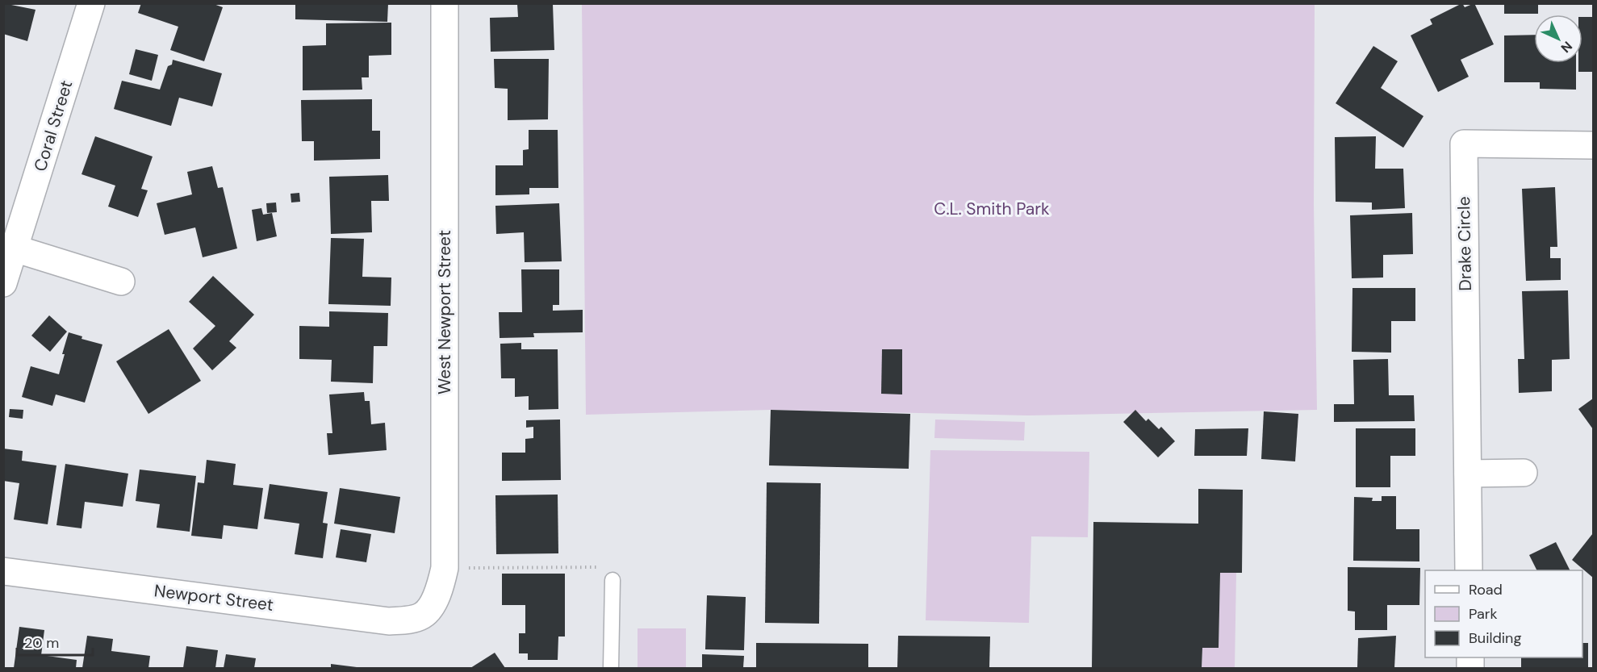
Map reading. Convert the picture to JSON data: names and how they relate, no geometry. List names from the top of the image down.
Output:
{
  "streets": {
    "street": [
      "Coral Street",
      "Drake Circle",
      "West Newport Street",
      "Newport Street"
    ]
  },
  "crossings": [
    ["West Newport Street", "Newport Street"]
  ],
  "parks": ["C.L. Smith Park"],
  "legend": ["Road", "Park", "Building"],
  "scale_bar": "20 m",
  "north": "bottom right"
}
